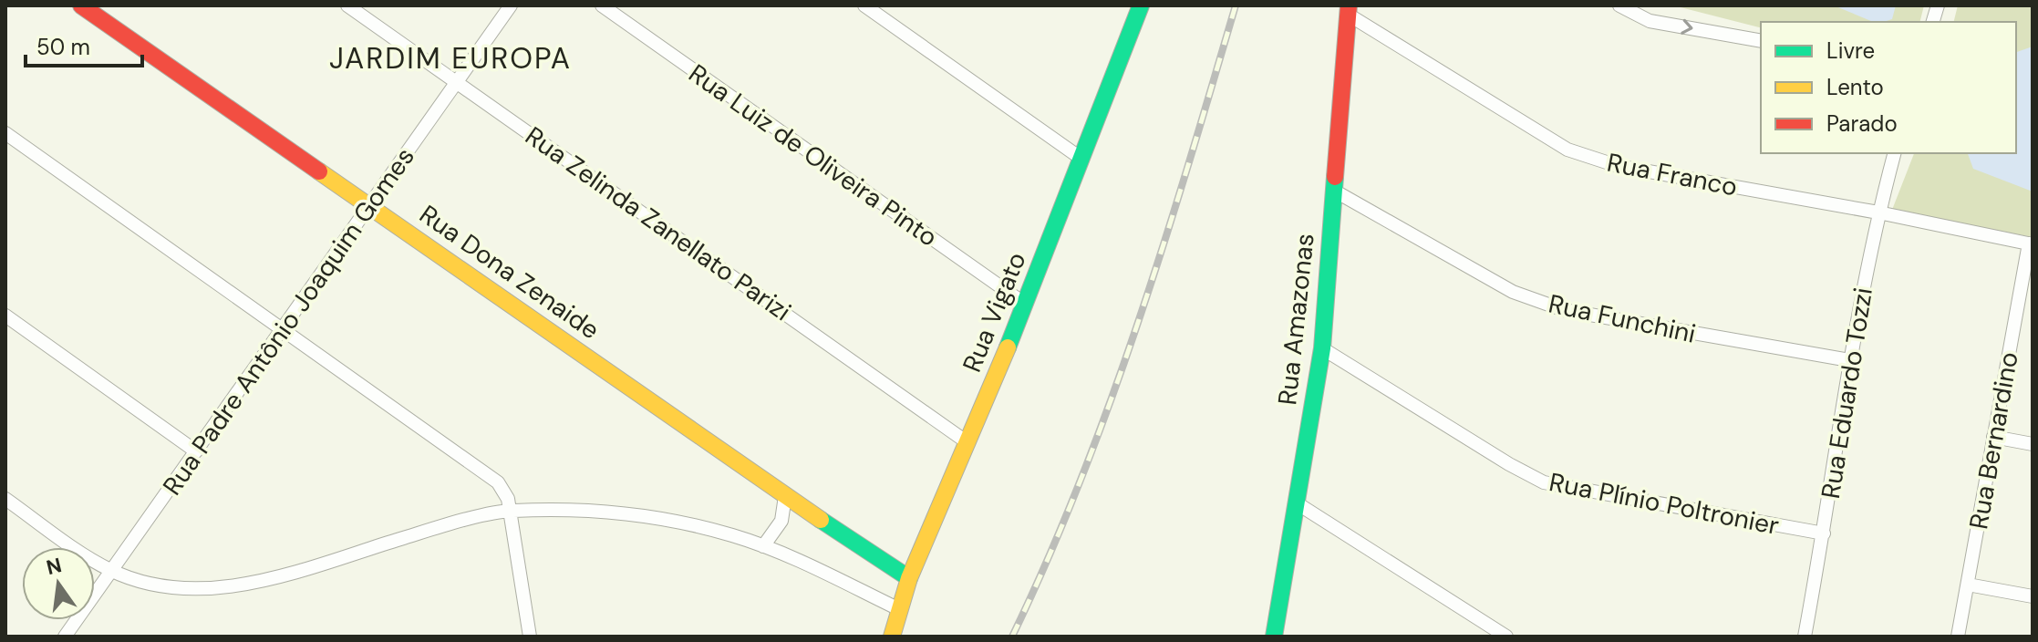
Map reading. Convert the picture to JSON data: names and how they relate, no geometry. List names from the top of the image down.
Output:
{
  "streets": {
    "street": [
      "Rua Luiz de Oliveira Pinto",
      "Rua Franco",
      "Rua Zelinda Zanellato Parizi",
      "Rua Dona Zenaide",
      "Rua Vigato",
      "Rua Funchini",
      "Rua Amazonas",
      "Rua Padre Antônio Joaquim Gomes",
      "Rua Eduardo Tozzi",
      "Rua Bernardino",
      "Rua Plínio Poltronier"
    ]
  },
  "crossings": [
    ["Rua Luiz de Oliveira Pinto", "Rua Vigato"],
    ["Rua Franco", "Rua Amazonas"],
    ["Rua Franco", "Rua Eduardo Tozzi"],
    ["Rua Franco", "Rua Bernardino"],
    ["Rua Zelinda Zanellato Parizi", "Rua Vigato"],
    ["Rua Zelinda Zanellato Parizi", "Rua Padre Antônio Joaquim Gomes"],
    ["Rua Dona Zenaide", "Rua Vigato"],
    ["Rua Dona Zenaide", "Rua Padre Antônio Joaquim Gomes"],
    ["Rua Funchini", "Rua Amazonas"],
    ["Rua Funchini", "Rua Eduardo Tozzi"],
    ["Rua Amazonas", "Rua Plínio Poltronier"],
    ["Rua Eduardo Tozzi", "Rua Plínio Poltronier"]
  ],
  "districts": ["JARDIM EUROPA"],
  "legend": ["Livre", "Lento", "Parado"],
  "scale_bar": "50 m",
  "north": "top"
}
